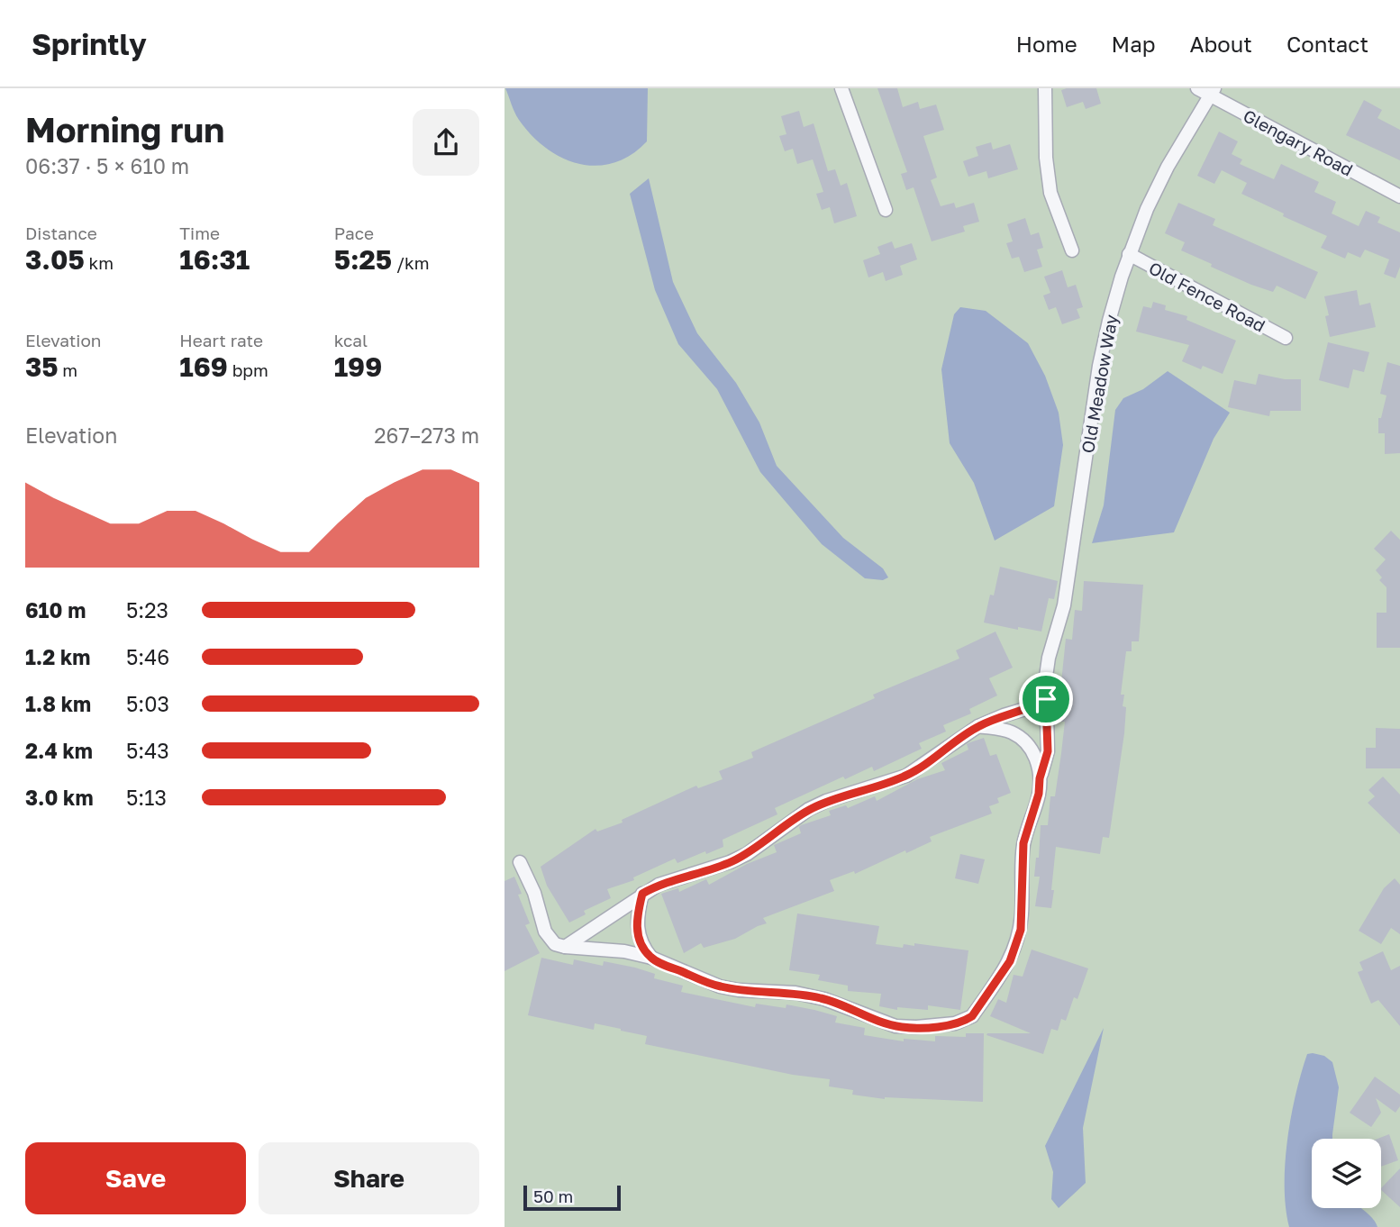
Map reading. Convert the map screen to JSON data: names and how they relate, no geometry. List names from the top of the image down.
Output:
{
  "streets": {
    "street": ["Glengary Road", "Old Fence Road", "Old Meadow Way"]
  },
  "crossings": [
    ["Glengary Road", "Old Meadow Way"],
    ["Old Fence Road", "Old Meadow Way"]
  ],
  "scale_bar": "50 m",
  "page": {
    "header": "Sprintly",
    "nav": [
      "Home",
      "Map",
      "About",
      "Contact"
    ],
    "heading": ["Morning run", "06:37 · 5 × 610 m"],
    "stats": [
      ["Distance", "3.05 km"],
      ["Time", "16:31"],
      ["Pace", "5:25 /km"],
      ["Elevation", "35 m"],
      ["Heart rate", "169 bpm"],
      ["kcal", "199"]
    ],
    "chart": ["Elevation", "267–273 m"],
    "list": [
      {
        "name": "610 m",
        "note": "5:23"
      },
      {
        "name": "1.2 km",
        "note": "5:46"
      },
      {
        "name": "1.8 km",
        "note": "5:03"
      },
      {
        "name": "2.4 km",
        "note": "5:43"
      },
      {
        "name": "3.0 km",
        "note": "5:13"
      }
    ],
    "buttons": ["Save", "Share"],
    "scale": "50 m"
  }
}
